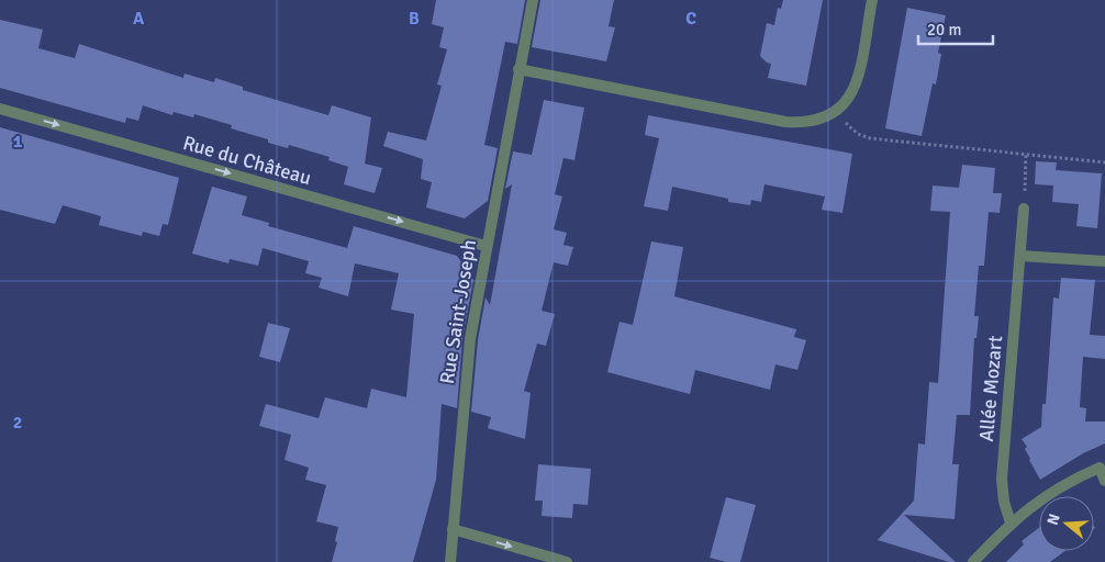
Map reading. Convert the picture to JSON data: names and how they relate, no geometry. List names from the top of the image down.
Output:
{
  "streets": {
    "street": ["Rue du Château", "Rue Saint-Joseph", "Allée Mozart"]
  },
  "crossings": [
    ["Rue du Château", "Rue Saint-Joseph"]
  ],
  "one_way": ["Rue du Château"],
  "scale_bar": "20 m",
  "north": "left",
  "grid": {
    "columns": ["A", "B", "C"],
    "rows": ["1", "2"]
  }
}
